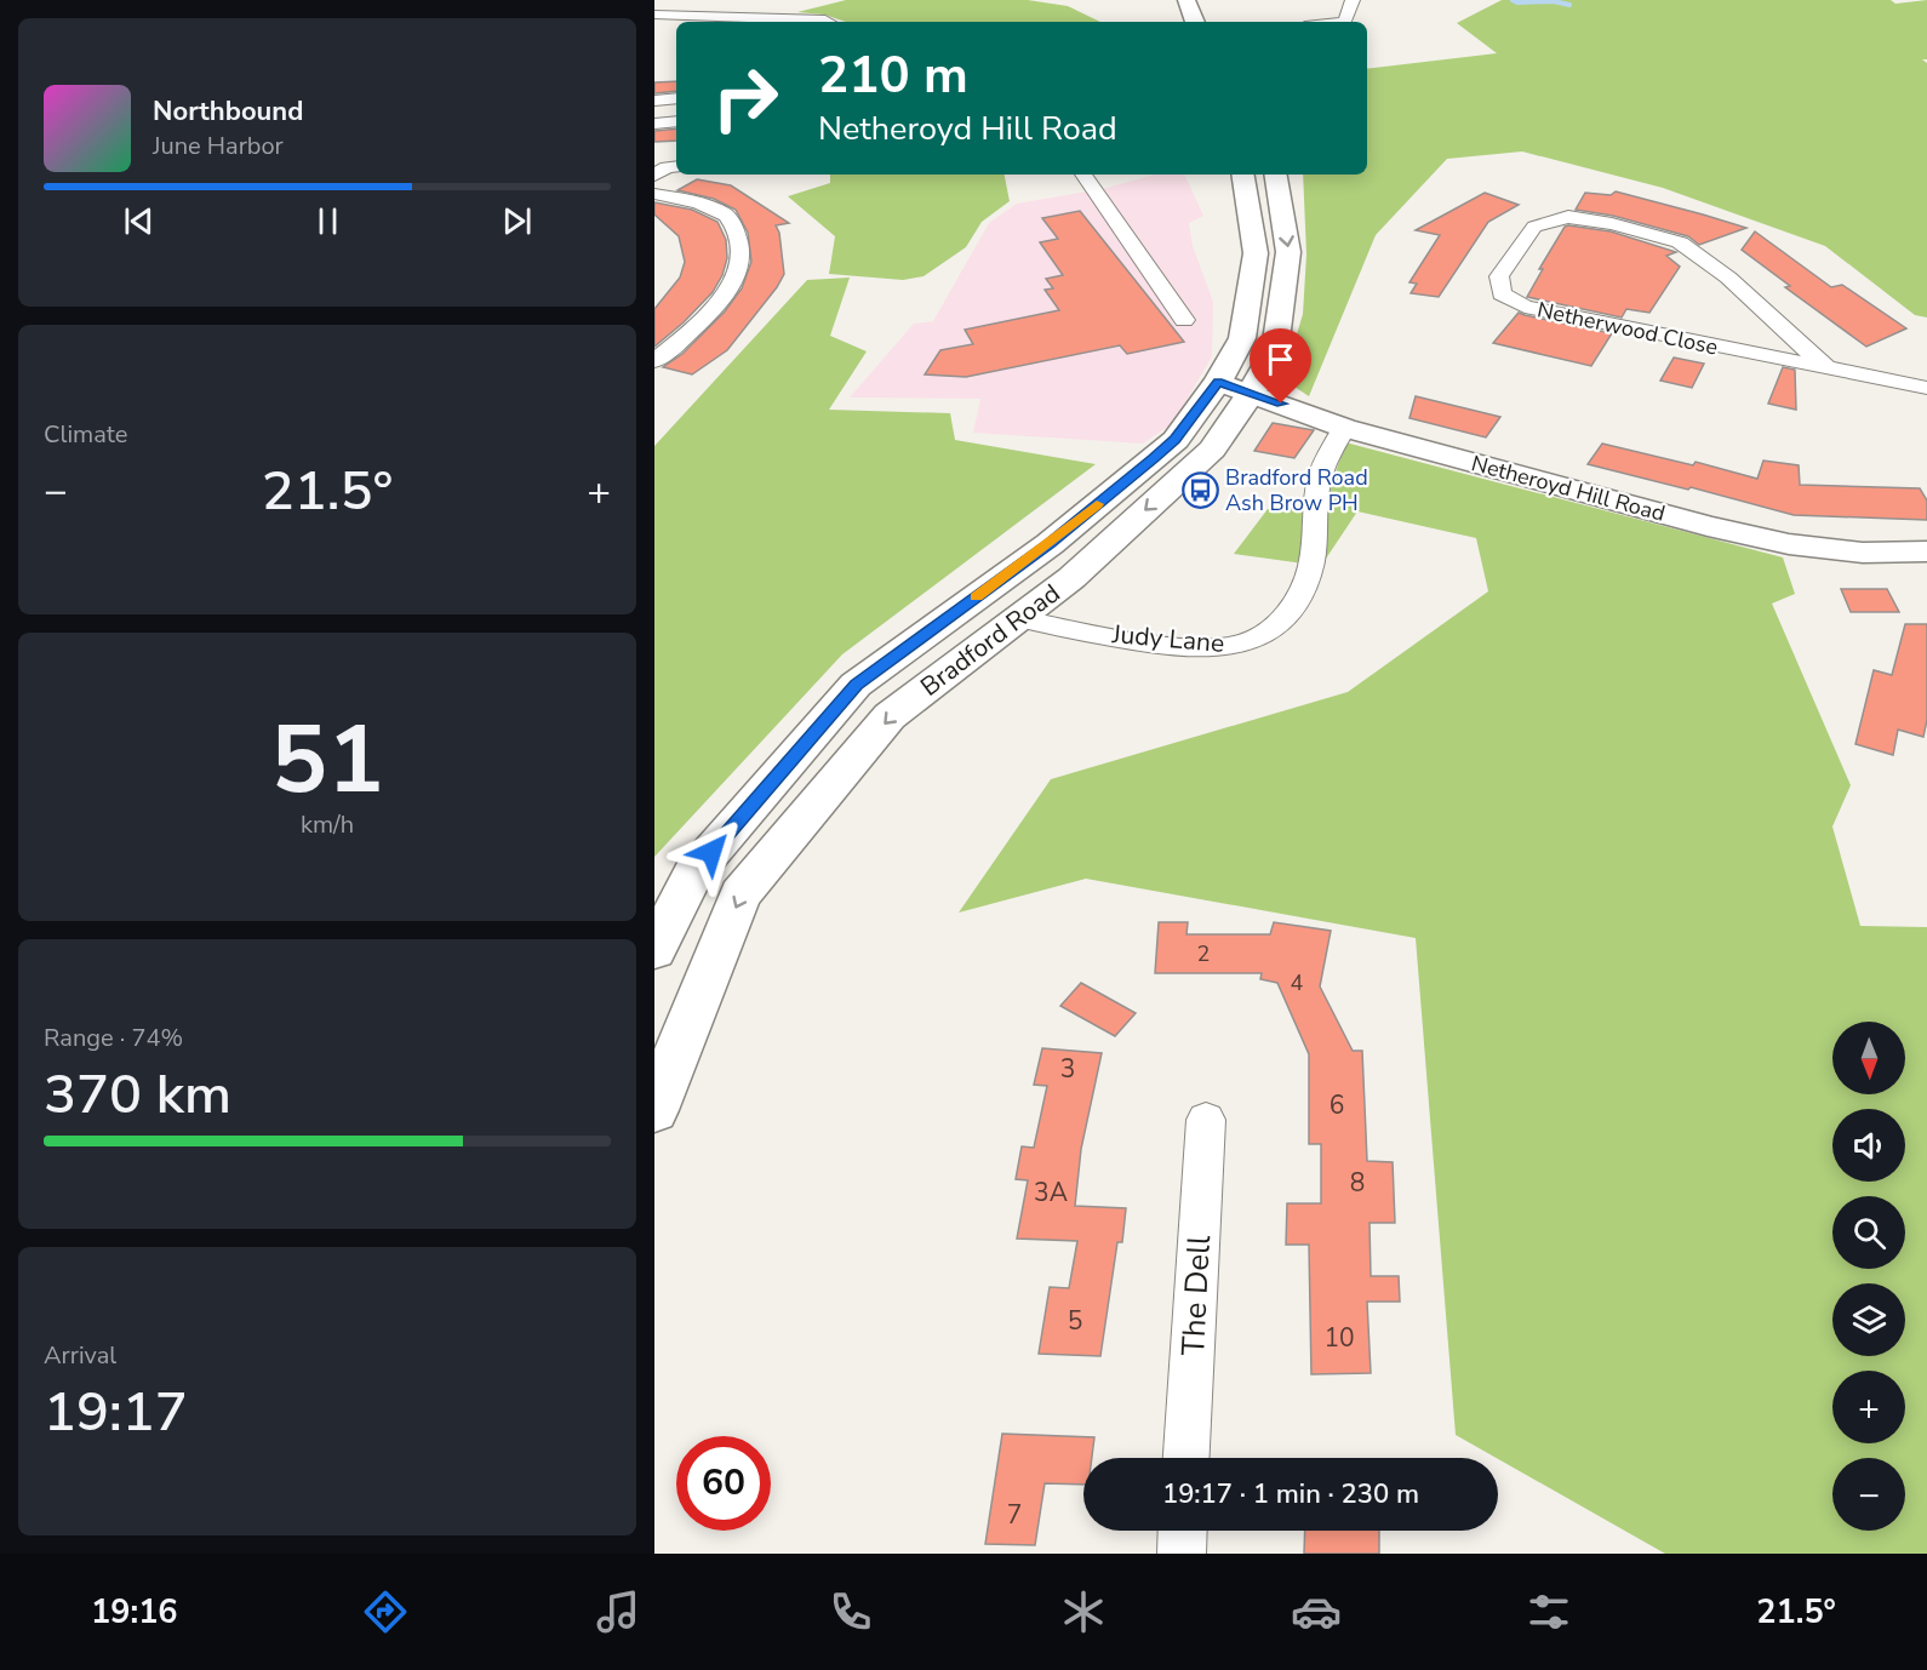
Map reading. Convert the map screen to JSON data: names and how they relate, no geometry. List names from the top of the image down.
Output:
{
  "streets": {
    "main road": ["Netheroyd Hill Road", "Bradford Road"],
    "street": ["Netherwood Close", "Judy Lane", "The Dell"]
  },
  "crossings": [
    ["Netheroyd Hill Road", "Judy Lane"],
    ["Netheroyd Hill Road", "Bradford Road"],
    ["Judy Lane", "Bradford Road"]
  ],
  "places": {
    "bus stop": ["Bradford Road Ash Brow PH"]
  },
  "house_numbers": [
    "2",
    "4",
    "3",
    "6",
    "8",
    "3A",
    "5",
    "10",
    "7"
  ],
  "north": "bottom",
  "page": {
    "turn": ["210 m", "Netheroyd Hill Road"],
    "song": ["Northbound", "June Harbor"],
    "tile": [
      "Climate",
      ["51", "km/h"],
      ["Range · 74%", "370 km"],
      ["Arrival", "19:17"]
    ],
    "heat": ["−", "21.5°", "+"],
    "map_buttons": ["+", "−"],
    "limit": "60",
    "trip": "19:17 · 1 min · 230 m",
    "tabs": ["19:16", "21.5°"]
  }
}
